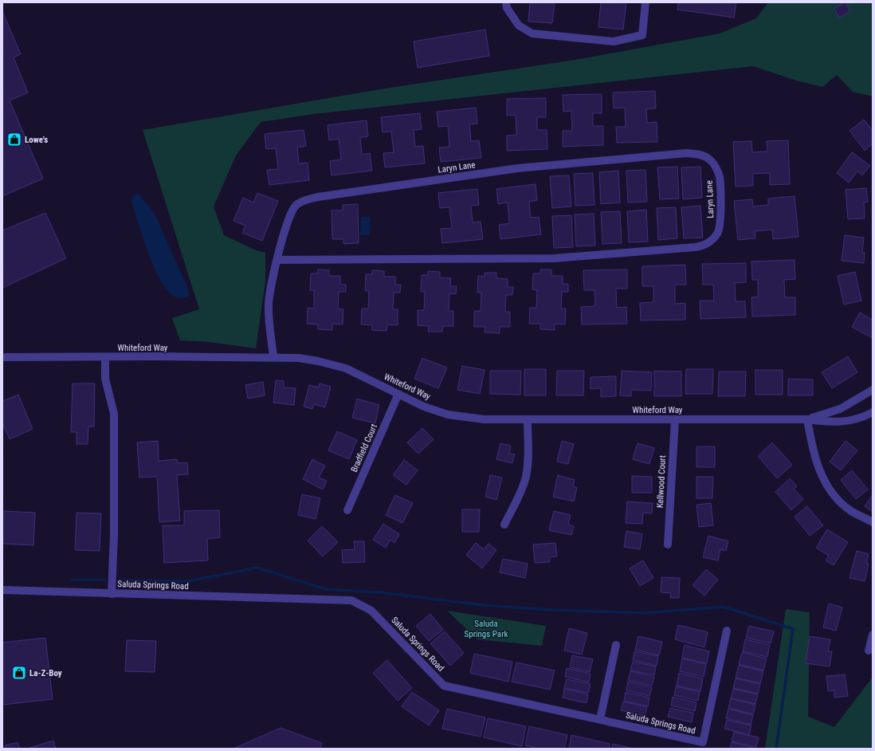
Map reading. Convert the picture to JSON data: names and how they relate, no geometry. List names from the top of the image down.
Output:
{
  "streets": {
    "street": [
      "Laryn Lane",
      "Whiteford Way",
      "Bradfield Court",
      "Kellwood Court",
      "Saluda Springs Road"
    ]
  },
  "crossings": [
    ["Laryn Lane", "Whiteford Way"],
    ["Whiteford Way", "Bradfield Court"],
    ["Whiteford Way", "Kellwood Court"]
  ],
  "parks": ["Saluda Springs Park"],
  "places": {
    "shop": ["Lowe's", "La-Z-Boy"]
  }
}
